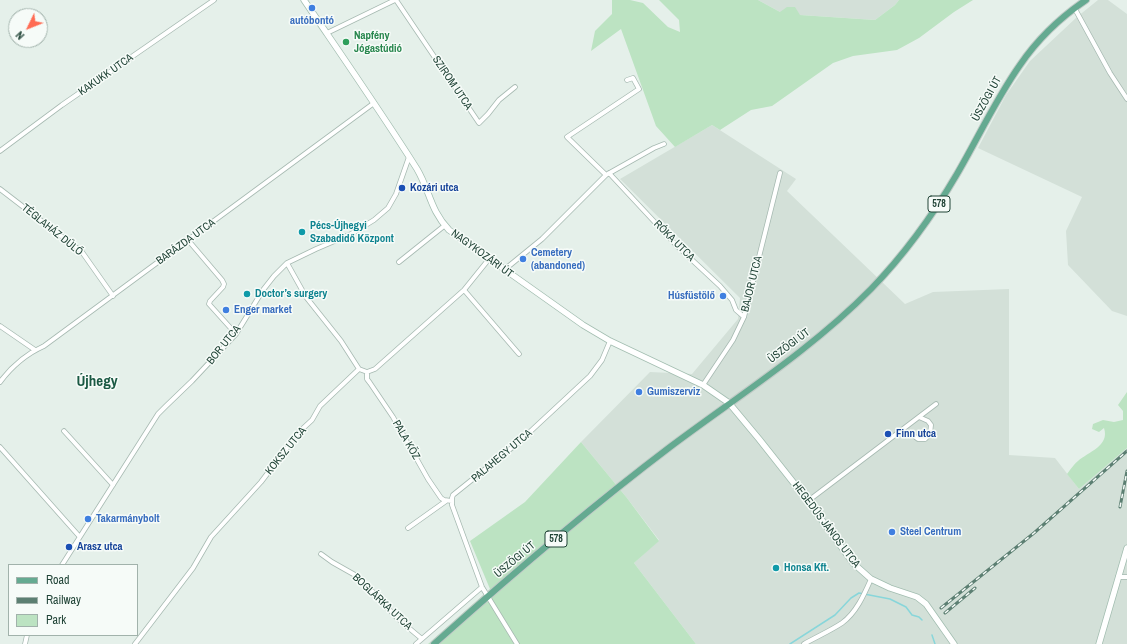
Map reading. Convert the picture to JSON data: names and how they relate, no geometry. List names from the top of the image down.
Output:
{
  "streets": {
    "main road": ["ÜSZÖGI ÚT", "578"],
    "street": [
      "KAKUKK UTCA",
      "SZIROM UTCA",
      "TÉGLAHÁZ DŰLŐ",
      "RÓKA UTCA",
      "BARÁZDA UTCA",
      "NAGYKOZÁRI ÚT",
      "BAJOR UTCA",
      "BOR UTCA",
      "PALA KÖZ",
      "KOKSZ UTCA",
      "PALAHEGY UTCA",
      "HEGEDŰS JÁNOS UTCA",
      "BOGLÁRKA UTCA"
    ]
  },
  "crossings": [
    ["ÜSZÖGI ÚT", "NAGYKOZÁRI ÚT"],
    ["ÜSZÖGI ÚT", "HEGEDŰS JÁNOS UTCA"],
    ["TÉGLAHÁZ DŰLŐ", "BARÁZDA UTCA"],
    ["RÓKA UTCA", "BAJOR UTCA"],
    ["BARÁZDA UTCA", "NAGYKOZÁRI ÚT"],
    ["NAGYKOZÁRI ÚT", "BAJOR UTCA"],
    ["NAGYKOZÁRI ÚT", "BOR UTCA"],
    ["NAGYKOZÁRI ÚT", "PALAHEGY UTCA"],
    ["NAGYKOZÁRI ÚT", "HEGEDŰS JÁNOS UTCA"],
    ["PALA KÖZ", "PALAHEGY UTCA"]
  ],
  "districts": ["Újhegy"],
  "places": [
    "autóbontó",
    "Napfény Jógastúdió",
    "Kozári utca",
    "Pécs-Újhegyi Szabadidő Központ",
    "Cemetery (abandoned)",
    "Doctor’s surgery",
    "Húsfüstölő",
    "Enger market",
    "Gumiszerviz",
    "Finn utca",
    "Takarmánybolt",
    "Steel Centrum",
    "Arasz utca",
    "Honsa Kft."
  ],
  "legend": ["Road", "Railway", "Park"],
  "north": "bottom left"
}
